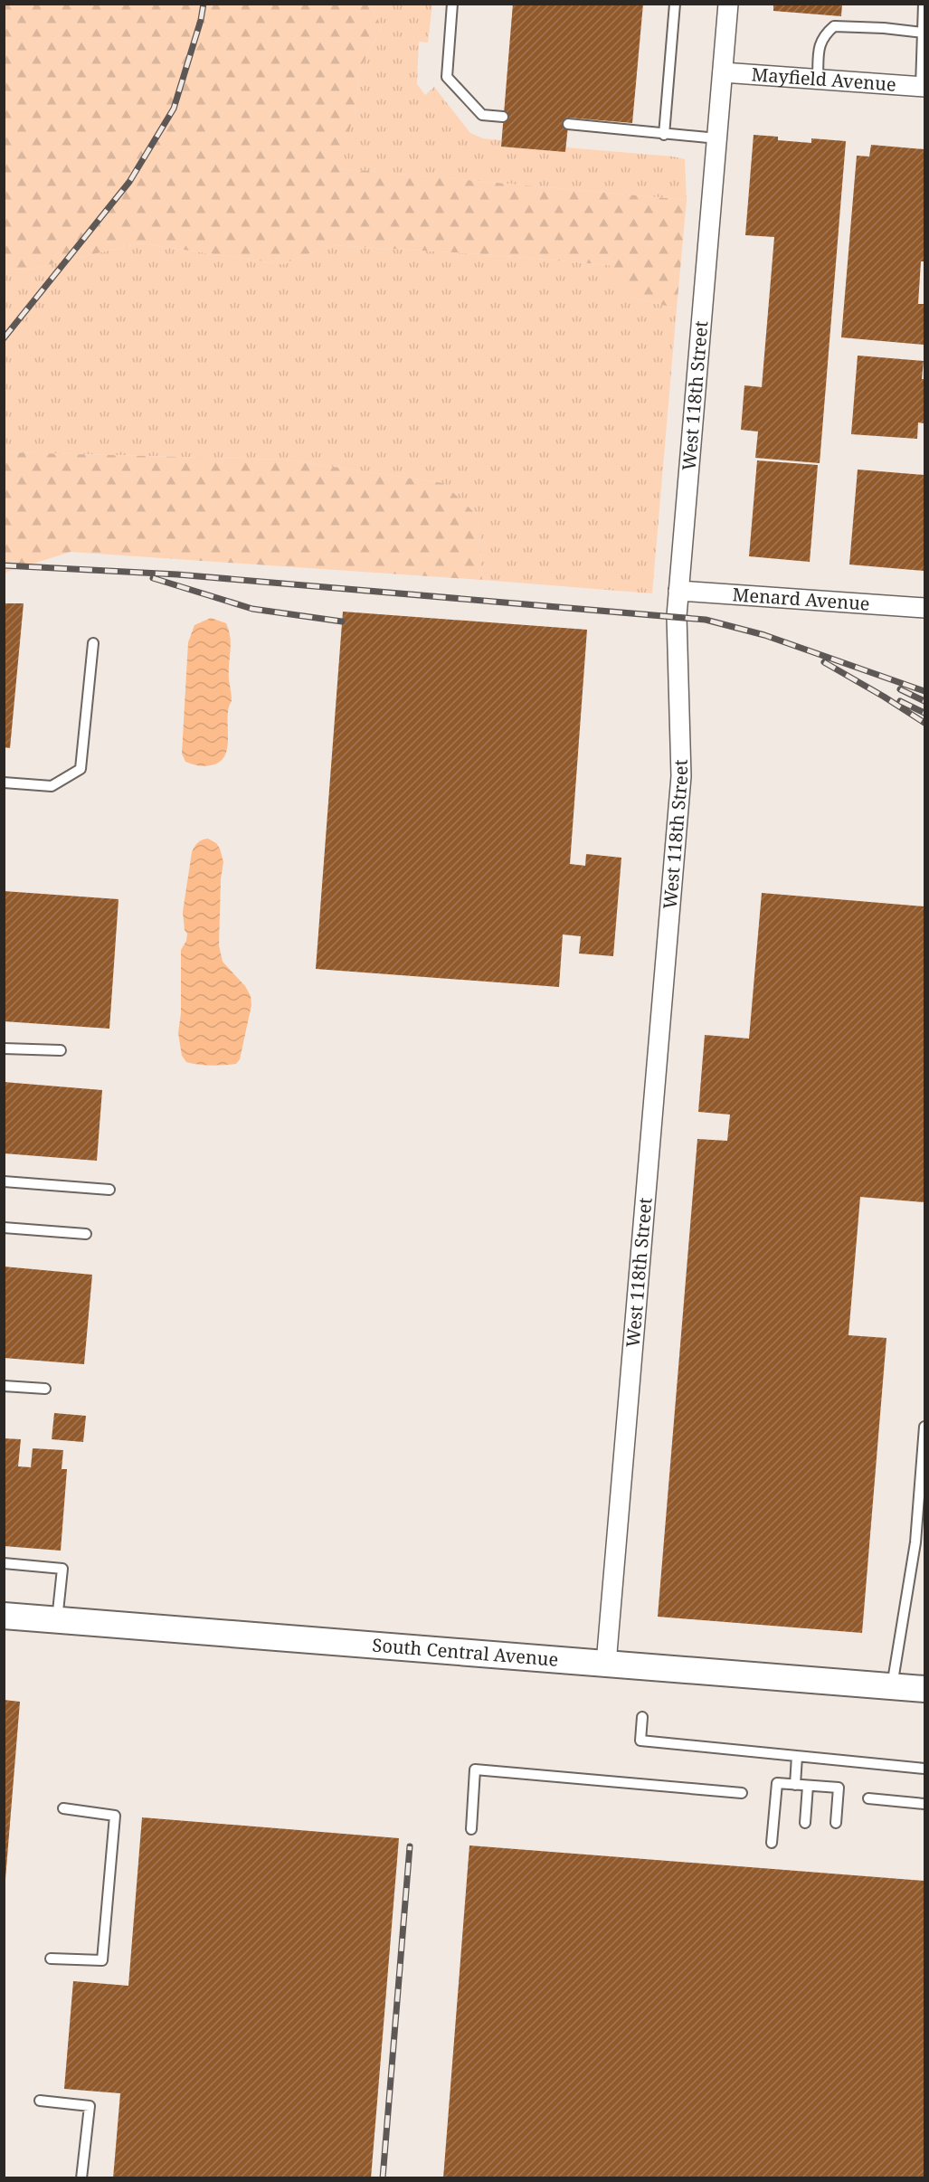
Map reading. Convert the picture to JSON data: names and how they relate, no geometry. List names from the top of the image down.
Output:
{
  "streets": {
    "street": [
      "Mayfield Avenue",
      "West 118th Street",
      "Menard Avenue",
      "South Central Avenue"
    ]
  },
  "crossings": [
    ["Mayfield Avenue", "West 118th Street"],
    ["West 118th Street", "Menard Avenue"],
    ["West 118th Street", "South Central Avenue"]
  ]
}
